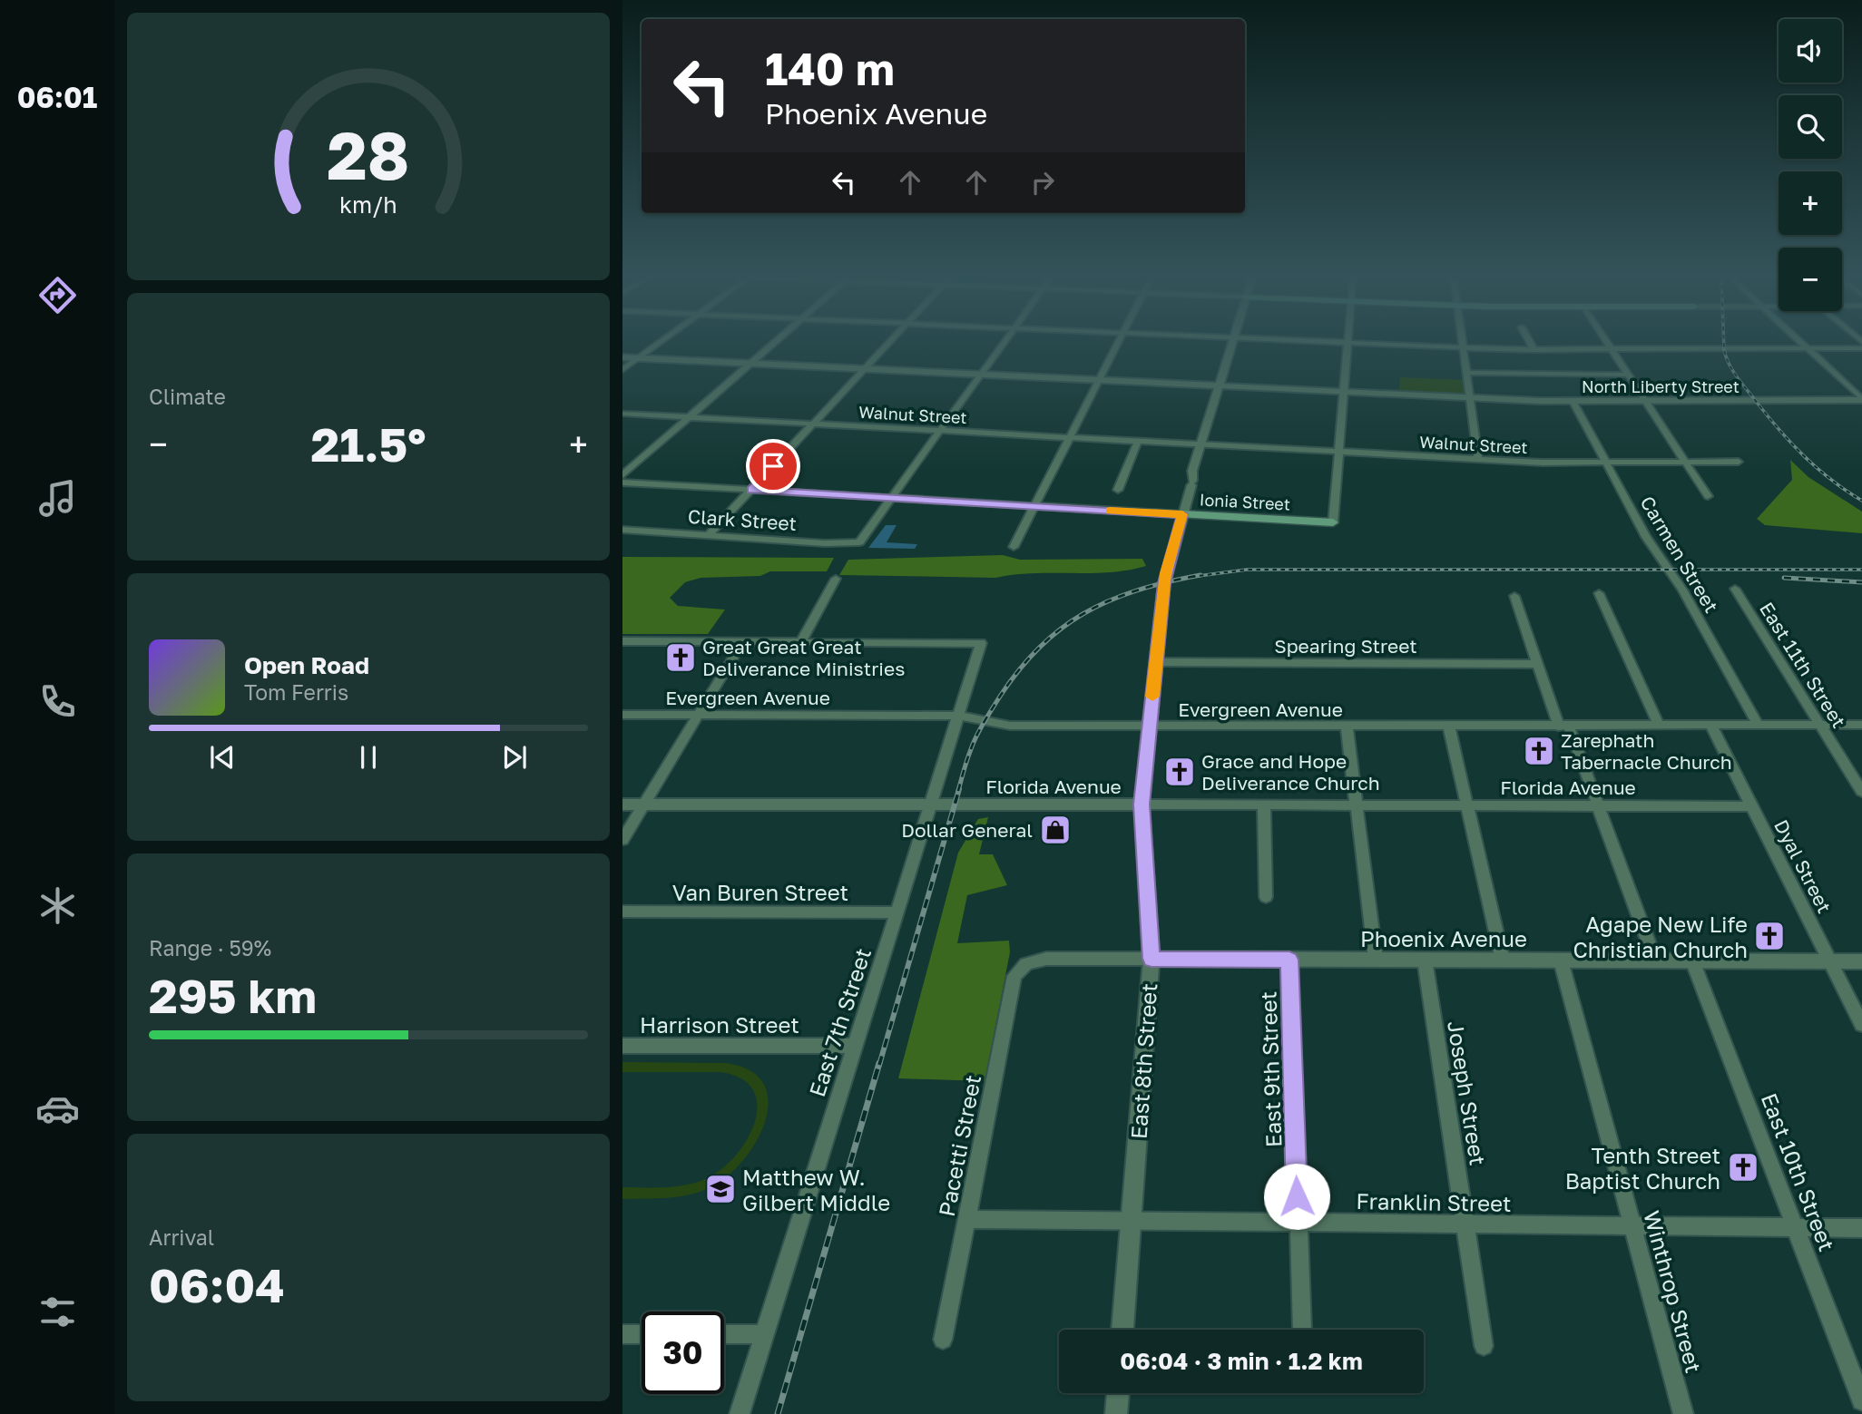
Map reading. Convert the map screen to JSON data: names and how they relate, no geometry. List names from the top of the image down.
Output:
{
  "streets": {
    "main road": ["Ionia Street"],
    "street": [
      "North Liberty Street",
      "Walnut Street",
      "Clark Street",
      "Carmen Street",
      "Spearing Street",
      "East 11th Street",
      "Evergreen Avenue",
      "Florida Avenue",
      "Dyal Street",
      "Van Buren Street",
      "Phoenix Avenue",
      "East 7th Street",
      "Harrison Street",
      "East 8th Street",
      "East 9th Street",
      "Joseph Street",
      "Pacetti Street",
      "East 10th Street",
      "Franklin Street",
      "Winthrop Street"
    ]
  },
  "crossings": [
    ["North Liberty Street", "Carmen Street"],
    ["North Liberty Street", "East 8th Street"],
    ["Walnut Street", "Carmen Street"],
    ["Walnut Street", "East 8th Street"],
    ["Ionia Street", "Clark Street"],
    ["Ionia Street", "East 8th Street"],
    ["Carmen Street", "Evergreen Avenue"],
    ["Spearing Street", "East 8th Street"],
    ["East 11th Street", "Evergreen Avenue"],
    ["Evergreen Avenue", "Dyal Street"],
    ["Evergreen Avenue", "East 7th Street"],
    ["Evergreen Avenue", "East 8th Street"],
    ["Florida Avenue", "Dyal Street"],
    ["Florida Avenue", "East 7th Street"],
    ["Florida Avenue", "East 8th Street"],
    ["Dyal Street", "Phoenix Avenue"],
    ["Van Buren Street", "East 7th Street"],
    ["Phoenix Avenue", "East 8th Street"],
    ["Phoenix Avenue", "East 9th Street"],
    ["Phoenix Avenue", "Joseph Street"],
    ["Phoenix Avenue", "Pacetti Street"],
    ["Phoenix Avenue", "East 10th Street"],
    ["Phoenix Avenue", "Winthrop Street"],
    ["East 7th Street", "Harrison Street"],
    ["East 8th Street", "Franklin Street"],
    ["East 9th Street", "Franklin Street"],
    ["Joseph Street", "Franklin Street"],
    ["Pacetti Street", "Franklin Street"],
    ["East 10th Street", "Franklin Street"],
    ["Franklin Street", "Winthrop Street"]
  ],
  "places": {
    "church": [
      "Great Great Great Deliverance Ministries",
      "Zarephath Tabernacle Church",
      "Grace and Hope Deliverance Church",
      "Agape New Life Christian Church",
      "Tenth Street Baptist Church"
    ],
    "shop": ["Dollar General"],
    "school or university": ["Matthew W. Gilbert Middle"]
  },
  "page": {
    "tabs": "06:01",
    "map_buttons": ["+", "−"],
    "turn": ["140 m", "Phoenix Avenue"],
    "tile": [
      "Climate",
      ["Range · 59%", "295 km"],
      ["Arrival", "06:04"]
    ],
    "heat": ["−", "21.5°", "+"],
    "song": ["Open Road", "Tom Ferris"],
    "limit": "30",
    "trip": "06:04 · 3 min · 1.2 km",
    "gauge": ["28", "km/h"]
  }
}
